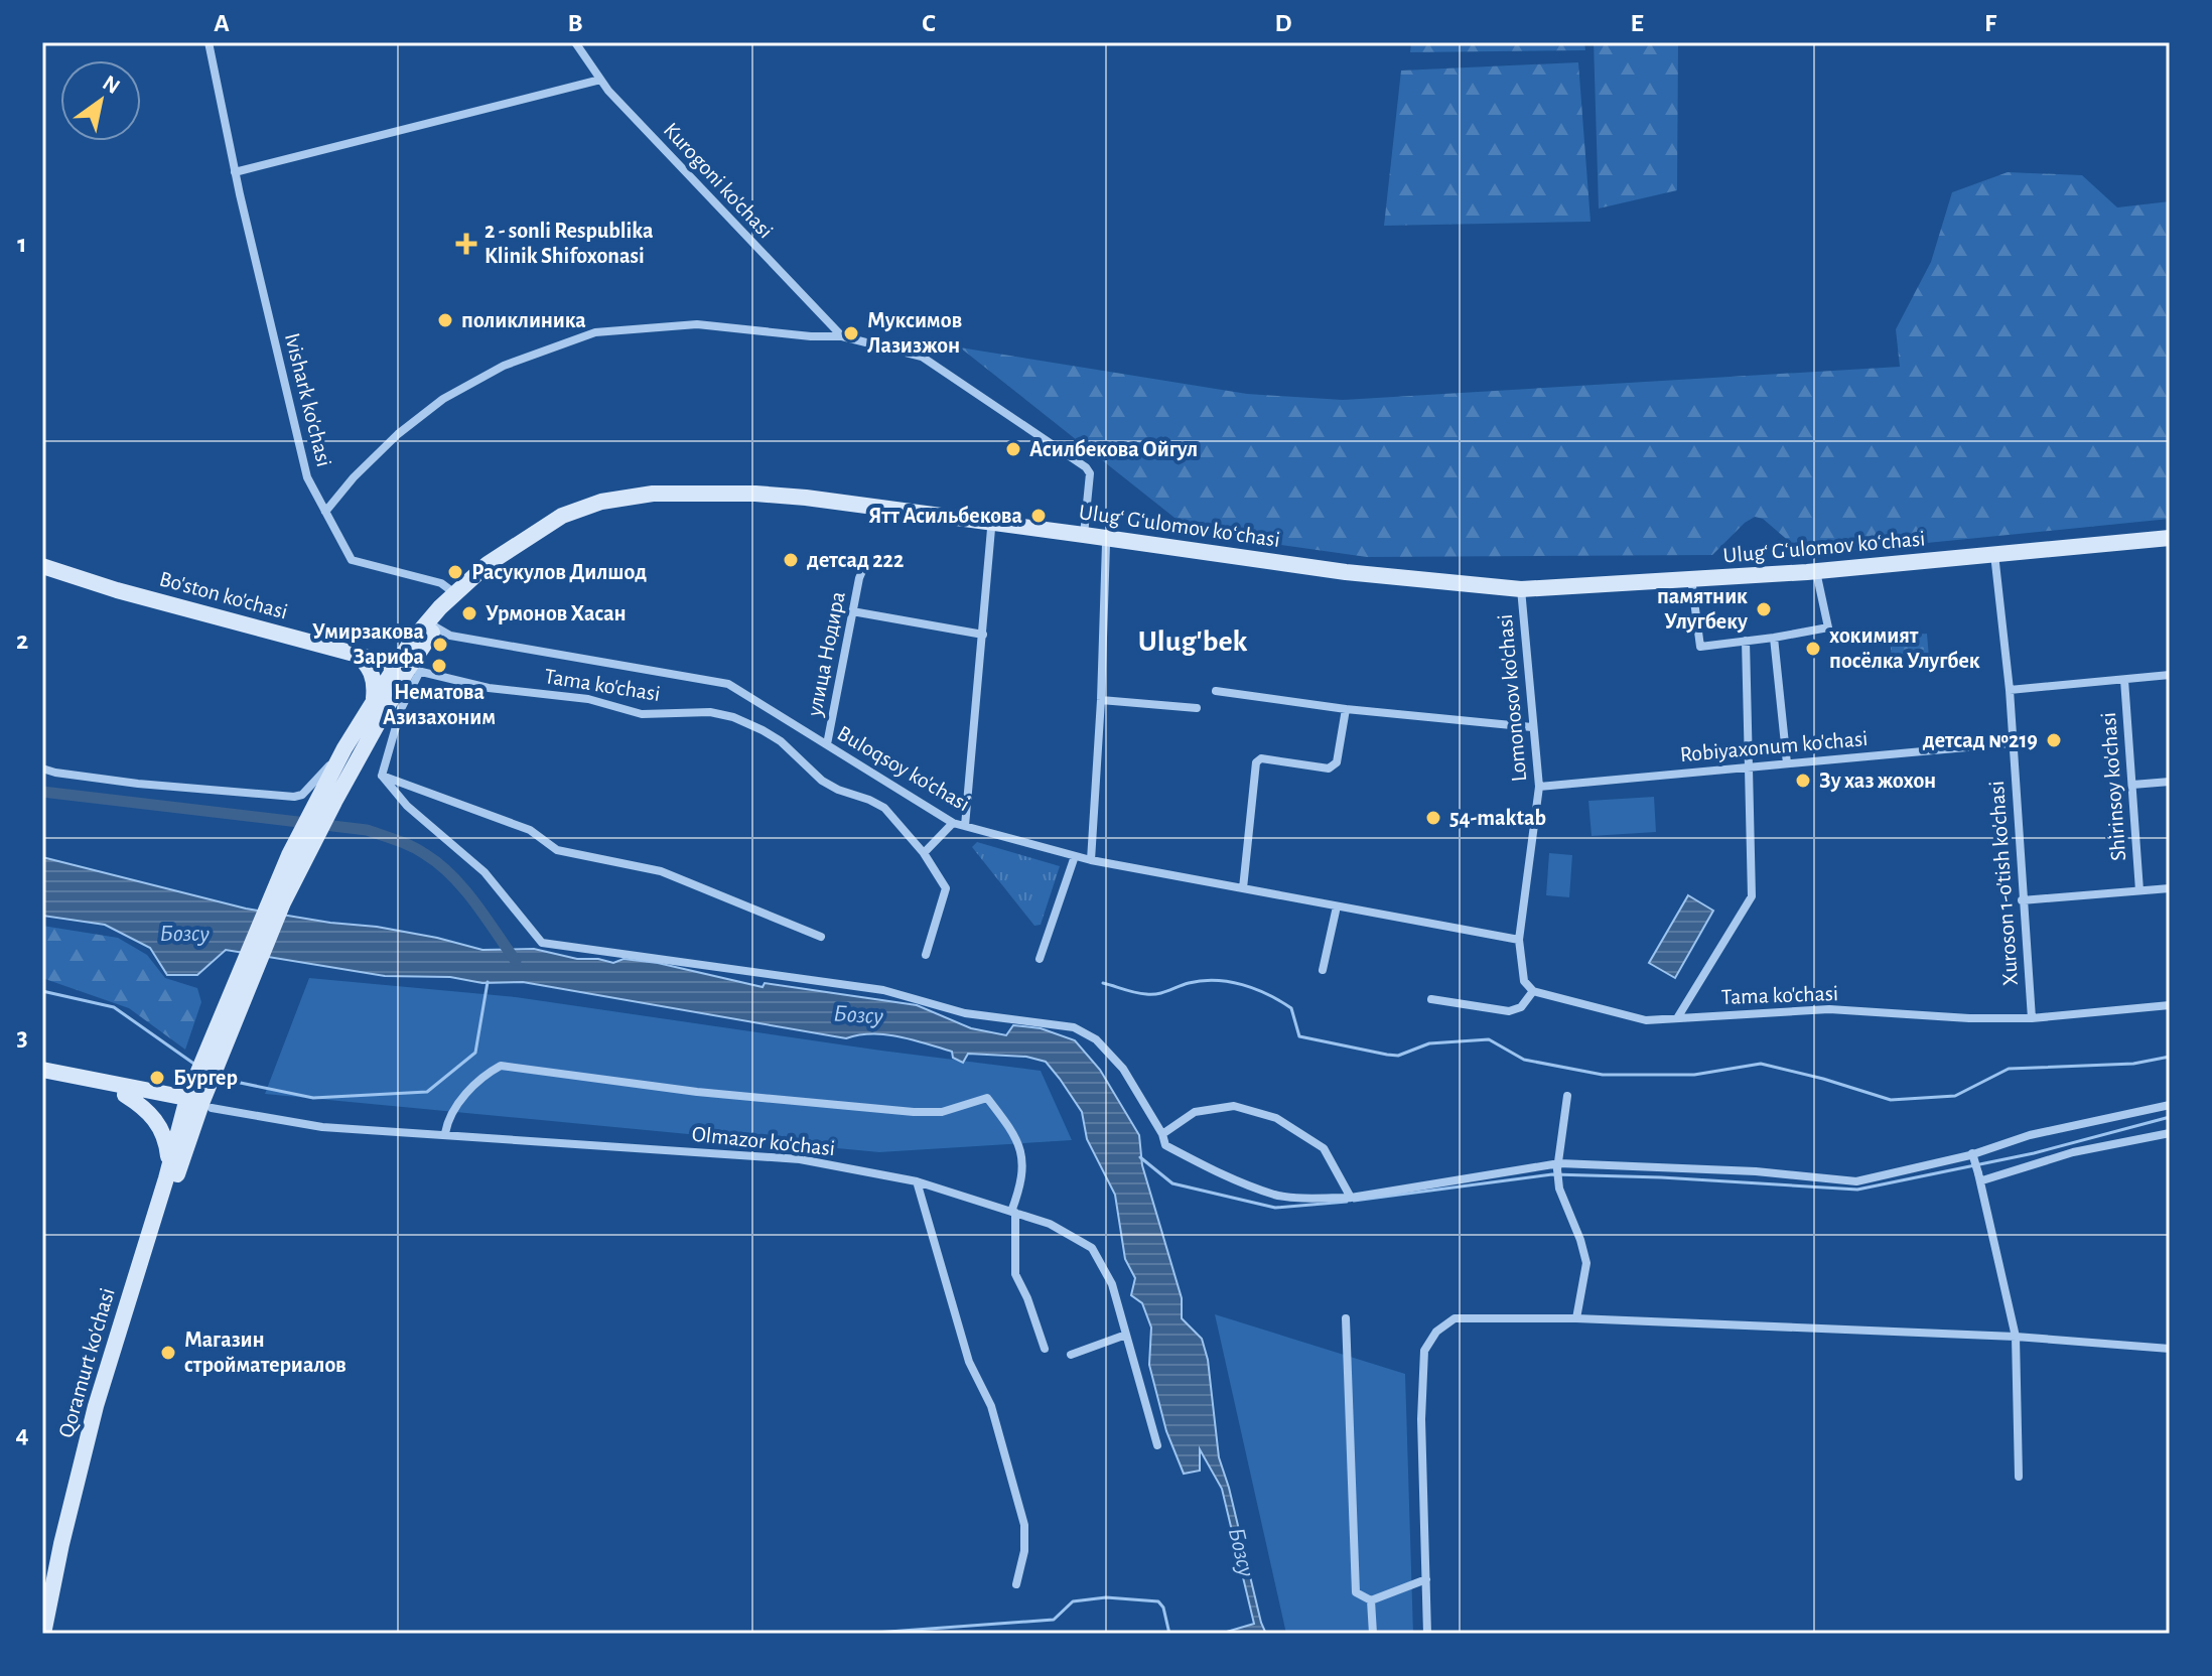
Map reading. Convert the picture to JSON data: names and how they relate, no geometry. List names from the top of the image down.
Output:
{
  "streets": {
    "main road": ["Ulugʻ Gʻulomov koʻchasi", "Bo'ston ko'chasi", "Qoramurt ko'chasi"],
    "street": [
      "Kurogoni ko'chasi",
      "Ivishark ko'chasi",
      "улица Нодира",
      "Tama ko'chasi",
      "Lomonosov ko'chasi",
      "Robiyaxonum ko'chasi",
      "Buloqsoy ko'chasi",
      "Shirinsoy ko'chasi",
      "Хuroson 1-o'tish ko'chasi",
      "Olmazor ko'chasi"
    ]
  },
  "crossings": [
    ["Ivishark ko'chasi", "Ulugʻ Gʻulomov koʻchasi"],
    ["Ulugʻ Gʻulomov koʻchasi", "Bo'ston ko'chasi"],
    ["Ulugʻ Gʻulomov koʻchasi", "Tama ko'chasi"],
    ["Ulugʻ Gʻulomov koʻchasi", "Lomonosov ko'chasi"],
    ["Ulugʻ Gʻulomov koʻchasi", "Buloqsoy ko'chasi"],
    ["Ulugʻ Gʻulomov koʻchasi", "Хuroson 1-o'tish ko'chasi"],
    ["Bo'ston ko'chasi", "Tama ko'chasi"],
    ["улица Нодира", "Buloqsoy ko'chasi"],
    ["Tama ko'chasi", "Lomonosov ko'chasi"],
    ["Tama ko'chasi", "Хuroson 1-o'tish ko'chasi"],
    ["Lomonosov ko'chasi", "Robiyaxonum ko'chasi"],
    ["Lomonosov ko'chasi", "Buloqsoy ko'chasi"],
    ["Robiyaxonum ko'chasi", "Хuroson 1-o'tish ko'chasi"],
    ["Shirinsoy ko'chasi", "Хuroson 1-o'tish ko'chasi"],
    ["Olmazor ko'chasi", "Qoramurt ko'chasi"]
  ],
  "districts": ["Ulug'bek"],
  "water": ["Бозсу"],
  "places": {
    "health": ["2 - sonli Respublika Klinik Shifoxonasi"],
    "other": [
      "поликлиника",
      "Муксимов Лазизжон",
      "Асилбекова Ойгул",
      "Ятт Асильбекова",
      "детсад 222",
      "Расукулов Дилшод",
      "памятник Улугбеку",
      "Урмонов Хасан",
      "Умирзакова Зарифа",
      "хокимият посёлка Улугбек",
      "Нематова Азизахоним",
      "детсад №219",
      "Зу хаз жохон",
      "54-maktab",
      "Бургер",
      "Магазин стройматериалов"
    ]
  },
  "north": "top right",
  "grid": {
    "columns": [
      "A",
      "B",
      "C",
      "D",
      "E",
      "F"
    ],
    "rows": [
      "1",
      "2",
      "3",
      "4"
    ]
  }
}
